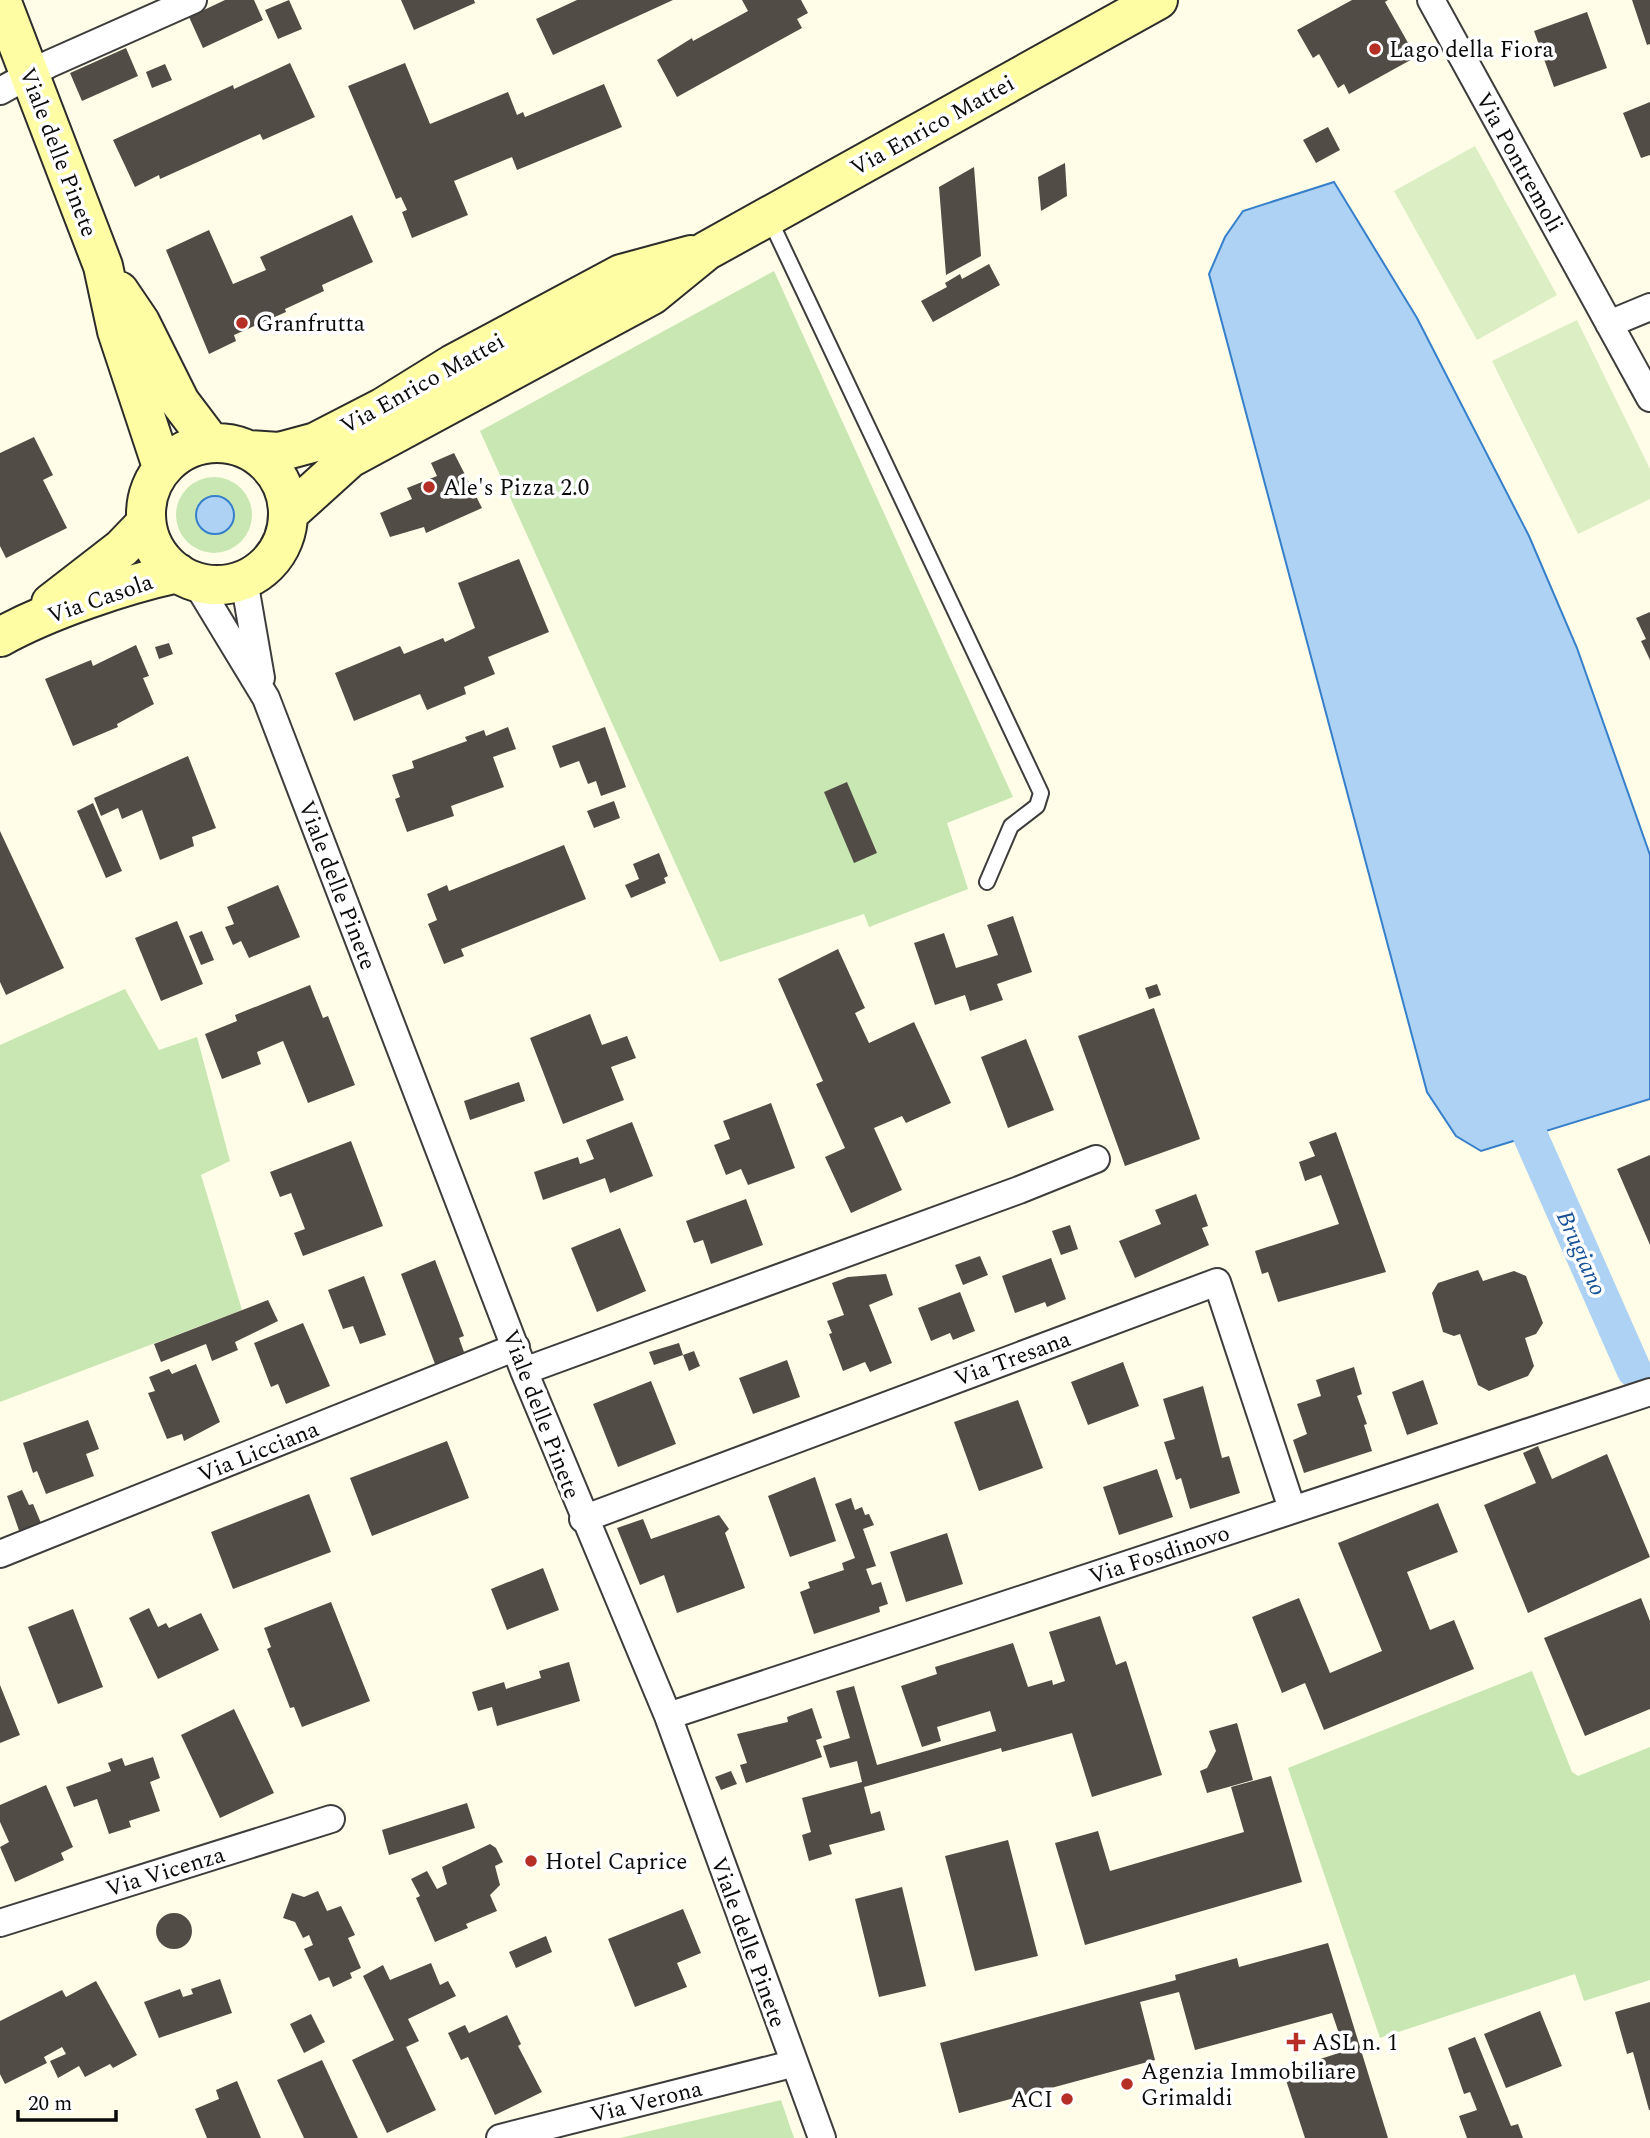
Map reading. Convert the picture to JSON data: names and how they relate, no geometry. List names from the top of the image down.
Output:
{
  "streets": {
    "main road": ["Via Enrico Mattei", "Viale delle Pinete", "Via Casola"],
    "street": [
      "Via Pontremoli",
      "Via Tresana",
      "Via Licciana",
      "Via Fosdinovo",
      "Via Vicenza",
      "Via Verona"
    ]
  },
  "crossings": [
    ["Via Enrico Mattei", "Viale delle Pinete"],
    ["Via Enrico Mattei", "Via Casola"],
    ["Viale delle Pinete", "Via Casola"],
    ["Viale delle Pinete", "Via Tresana"],
    ["Viale delle Pinete", "Via Licciana"],
    ["Viale delle Pinete", "Via Fosdinovo"],
    ["Viale delle Pinete", "Via Verona"],
    ["Via Tresana", "Via Fosdinovo"]
  ],
  "water": ["Brugiano"],
  "places": {
    "other": [
      "Lago della Fiora",
      "Granfrutta",
      "Ale's Pizza 2.0",
      "Hotel Caprice",
      "Agenzia Immobiliare Grimaldi",
      "ACI"
    ],
    "health": ["ASL n. 1"]
  },
  "scale_bar": "20 m"
}
